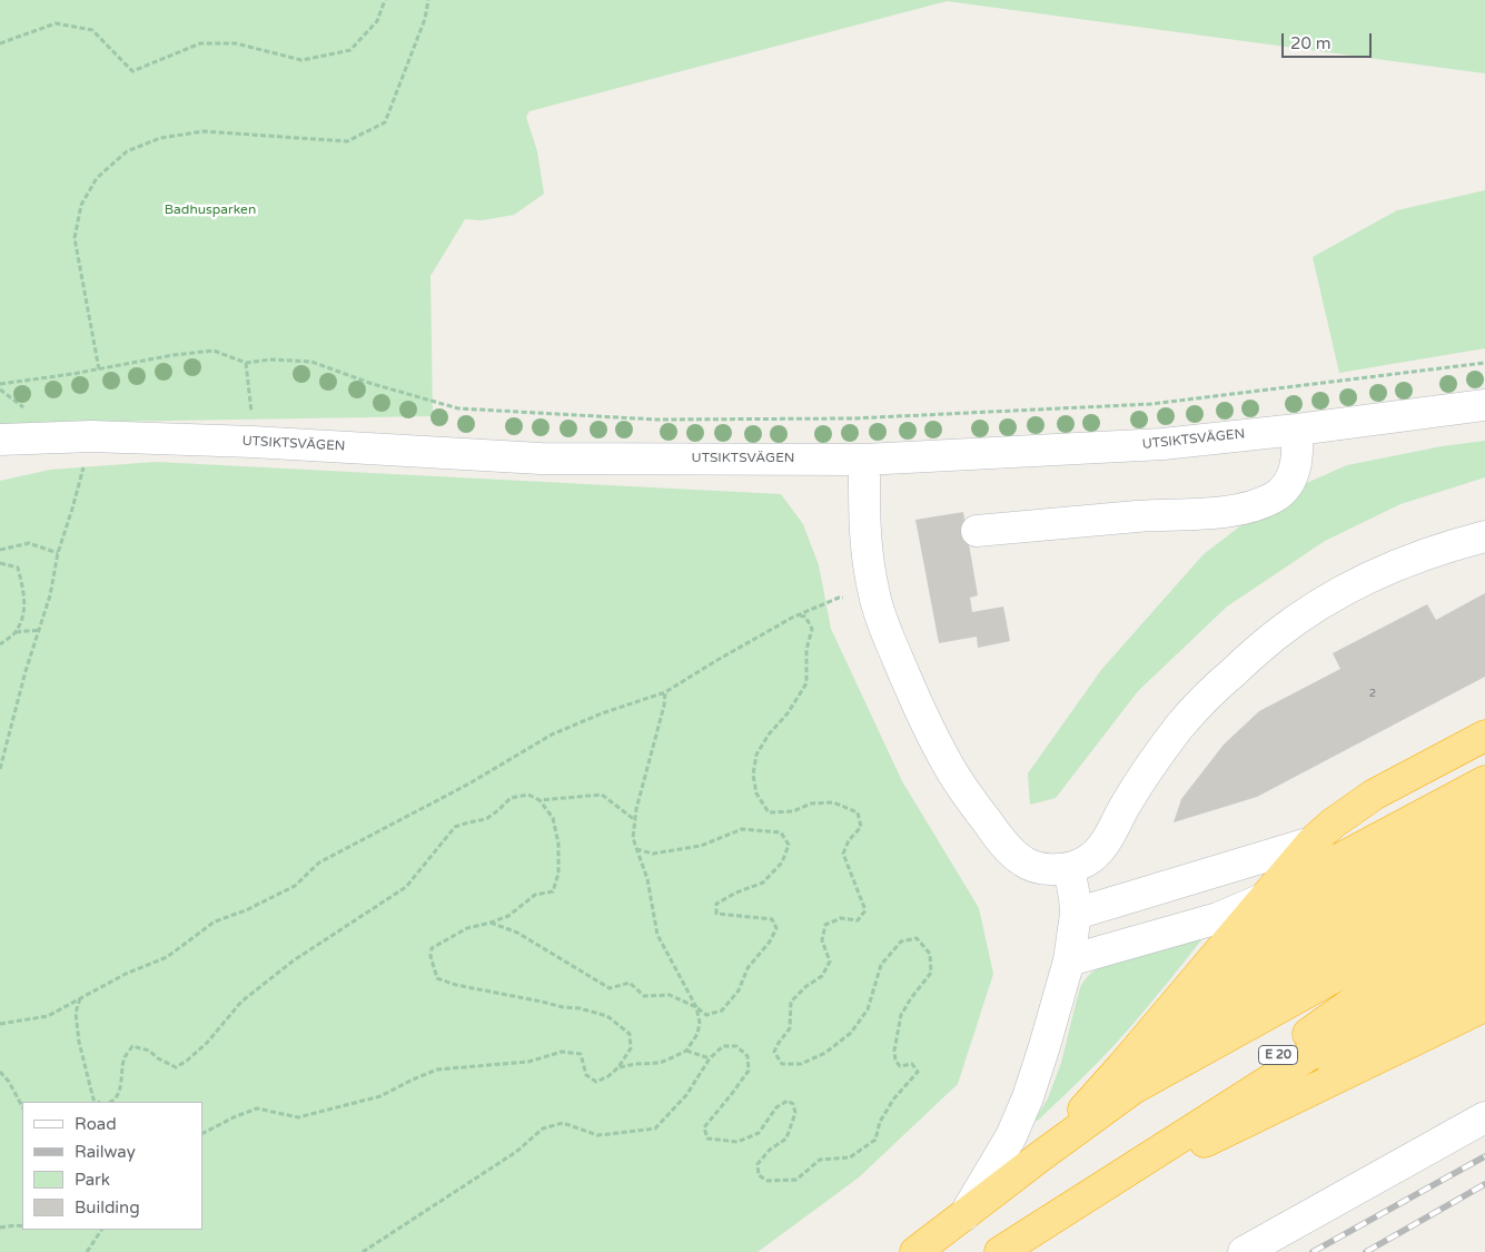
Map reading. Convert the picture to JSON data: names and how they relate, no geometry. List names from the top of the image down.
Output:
{
  "streets": {
    "highway": ["E 20"],
    "street": ["UTSIKTSVÄGEN"]
  },
  "parks": ["Badhusparken"],
  "house_numbers": ["2"],
  "legend": [
    "Road",
    "Railway",
    "Park",
    "Building"
  ],
  "scale_bar": "20 m"
}
